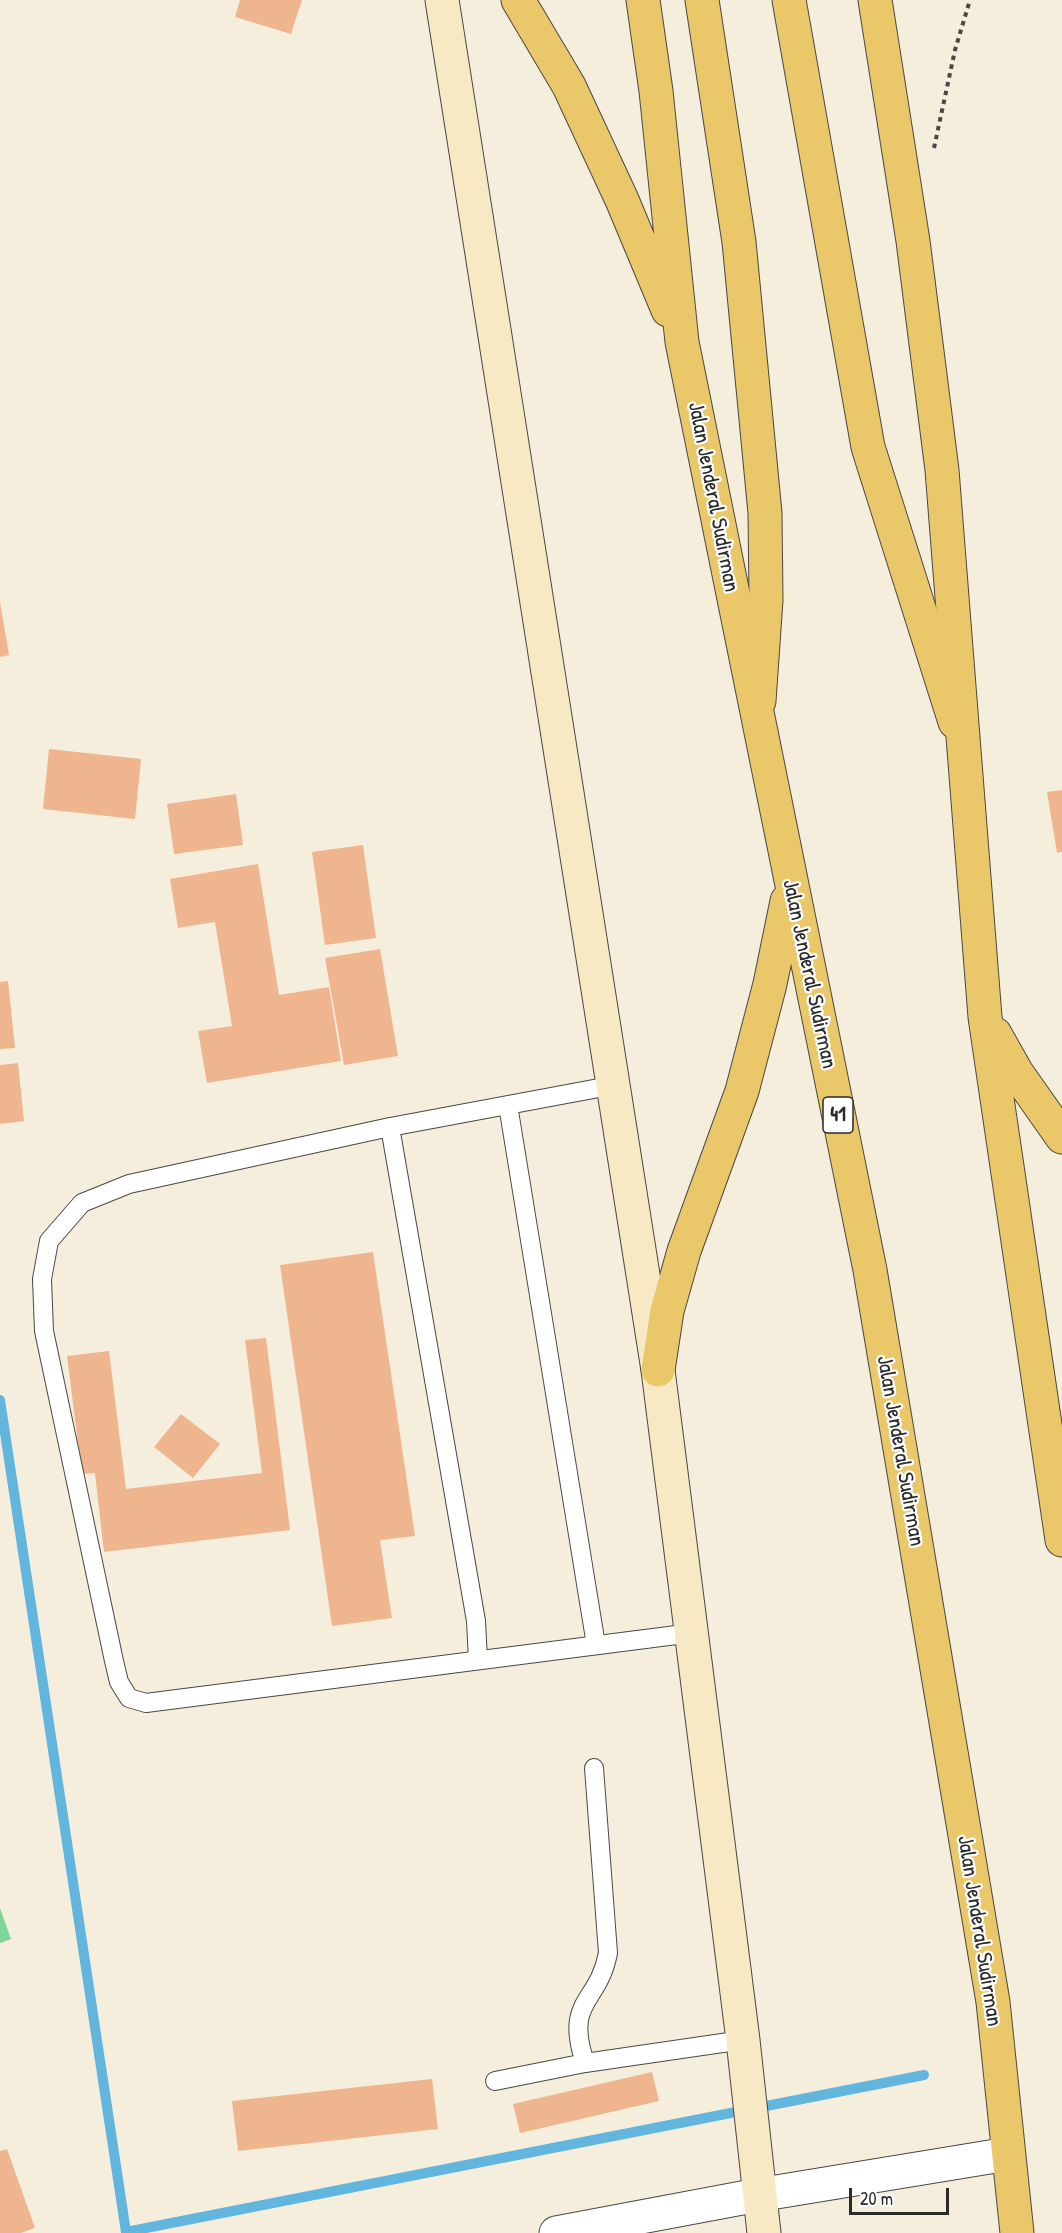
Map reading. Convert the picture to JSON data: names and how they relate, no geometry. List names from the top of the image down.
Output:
{
  "streets": {
    "main road": ["Jalan Jenderal Sudirman", "41"]
  },
  "scale_bar": "20 m"
}
